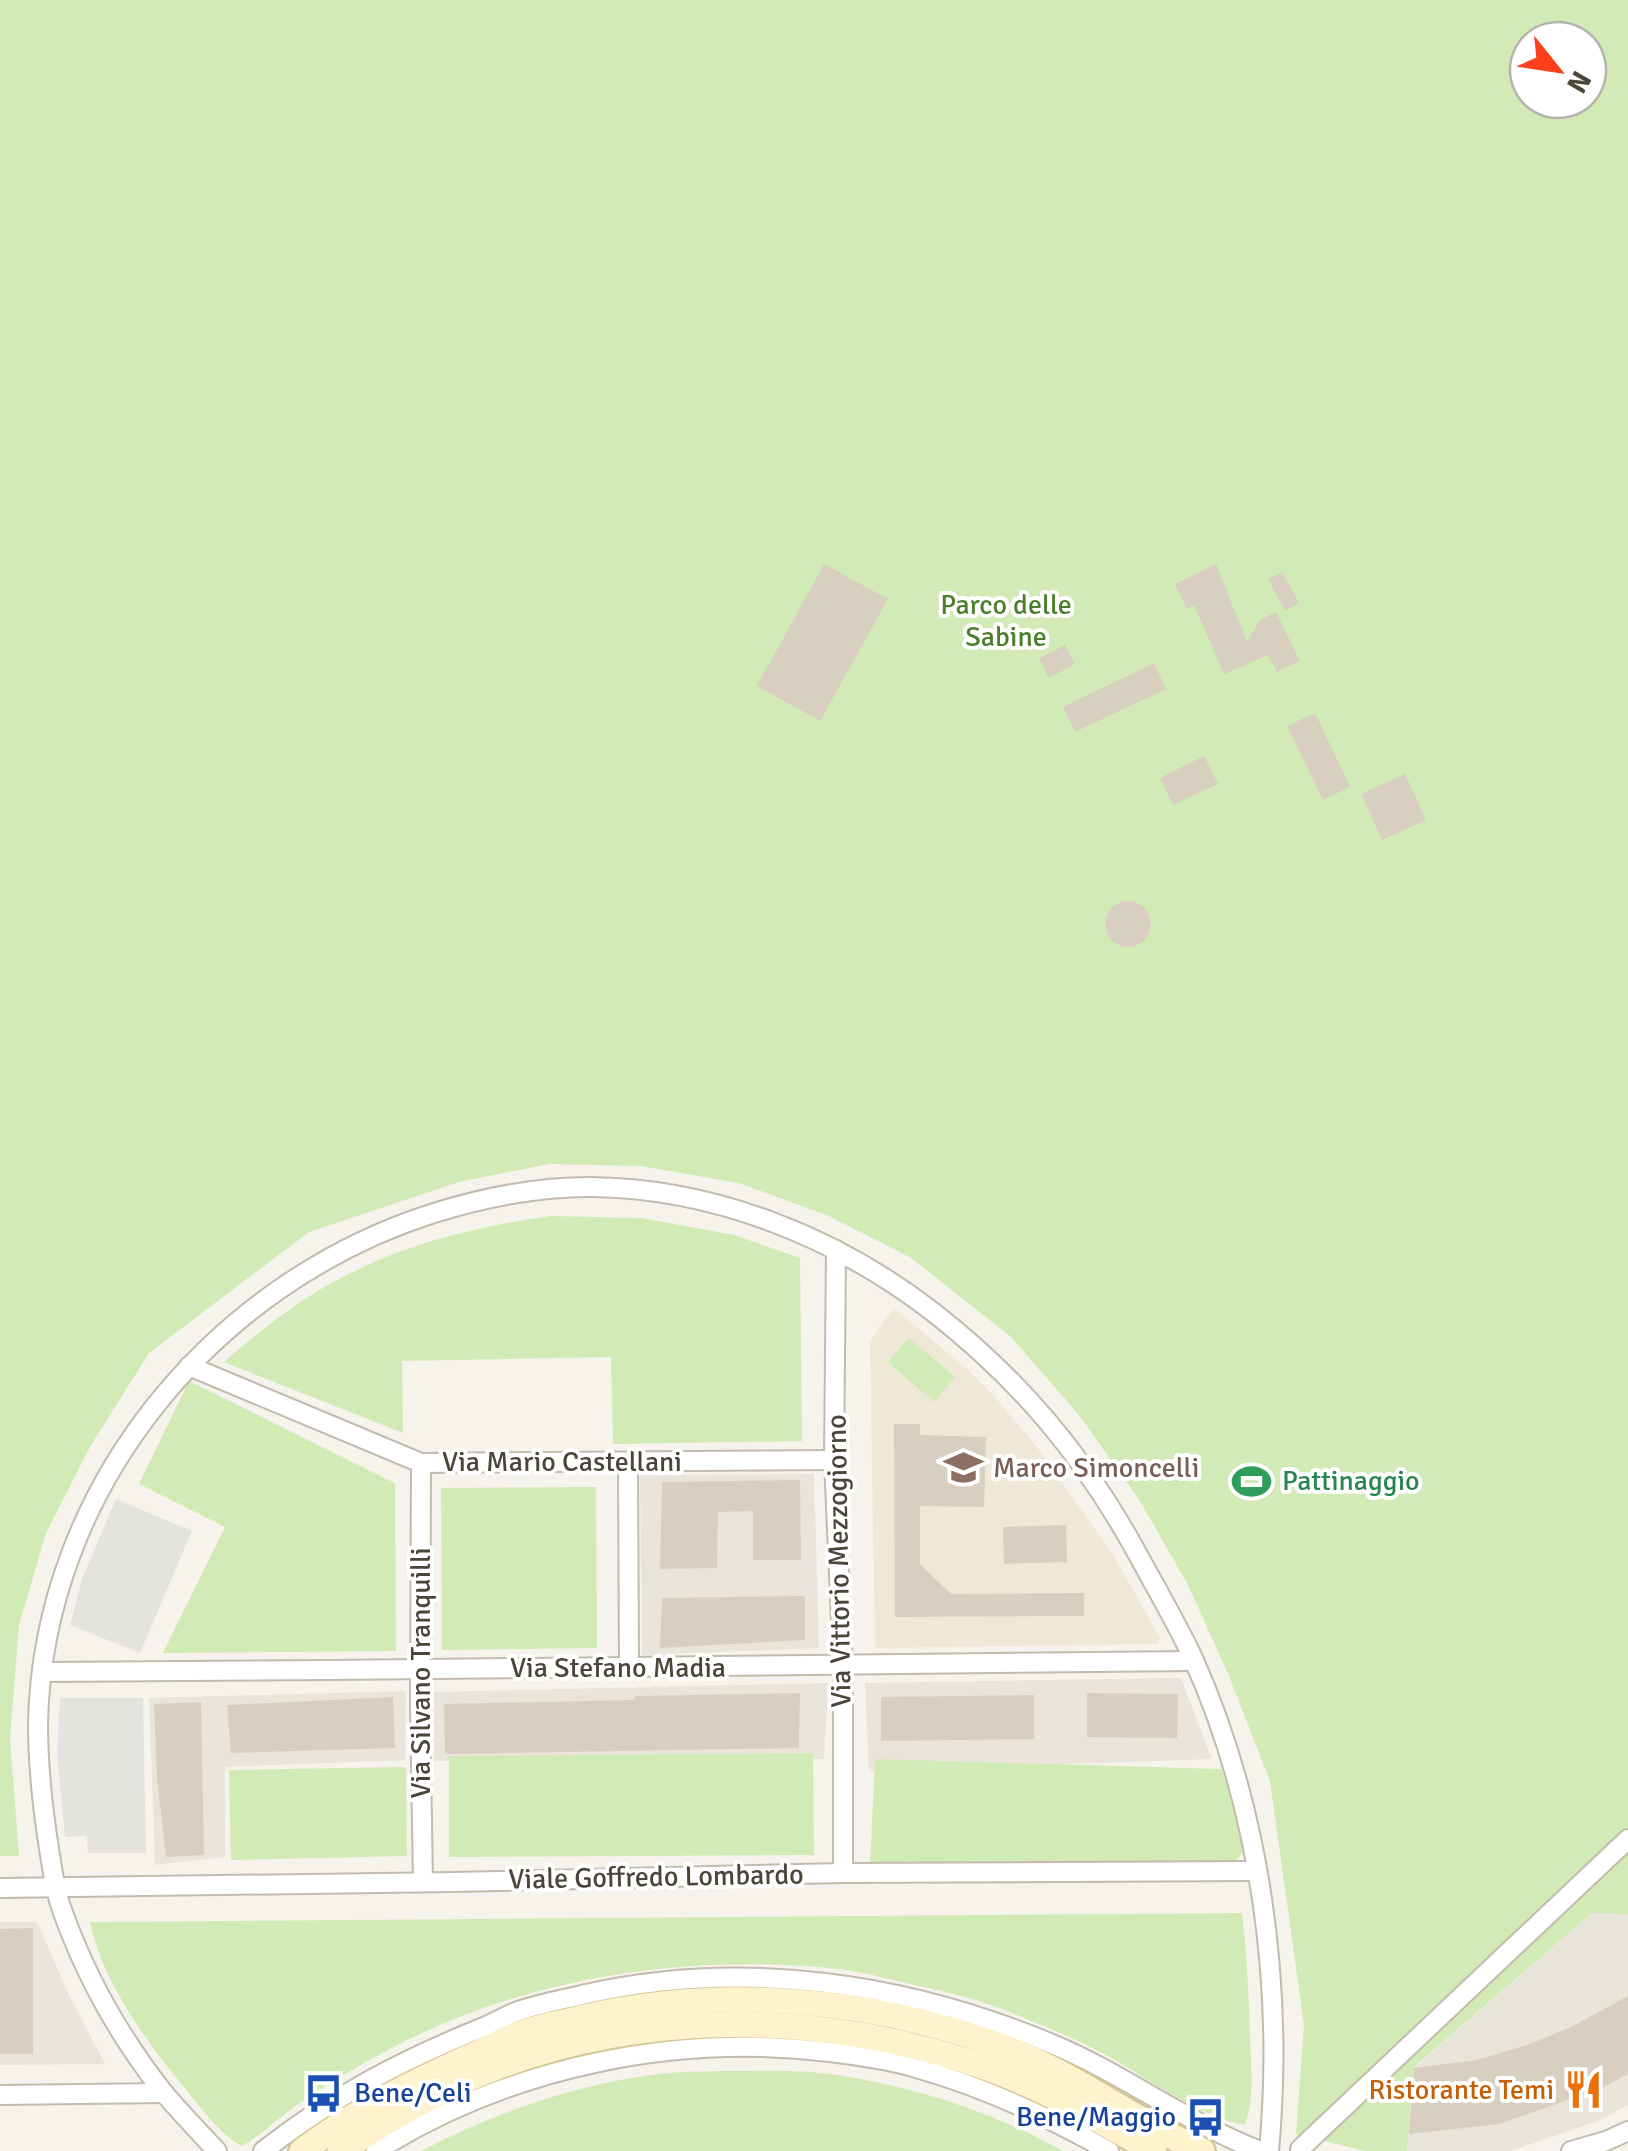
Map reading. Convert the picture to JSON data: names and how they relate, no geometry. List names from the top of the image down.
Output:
{
  "streets": {
    "street": [
      "Via Mario Castellani",
      "Via Vittorio Mezzogiorno",
      "Via Stefano Madia",
      "Via Silvano Tranquilli",
      "Viale Goffredo Lombardo"
    ]
  },
  "crossings": [
    ["Via Mario Castellani", "Via Vittorio Mezzogiorno"],
    ["Via Mario Castellani", "Via Silvano Tranquilli"],
    ["Via Vittorio Mezzogiorno", "Via Stefano Madia"],
    ["Via Vittorio Mezzogiorno", "Viale Goffredo Lombardo"],
    ["Via Stefano Madia", "Via Silvano Tranquilli"],
    ["Via Silvano Tranquilli", "Viale Goffredo Lombardo"]
  ],
  "parks": ["Parco delle Sabine"],
  "places": {
    "school or university": ["Marco Simoncelli"],
    "sports": ["Pattinaggio"],
    "restaurant": ["Ristorante Temi"],
    "bus stop": ["Bene/Celi", "Bene/Maggio"]
  },
  "north": "bottom right"
}
